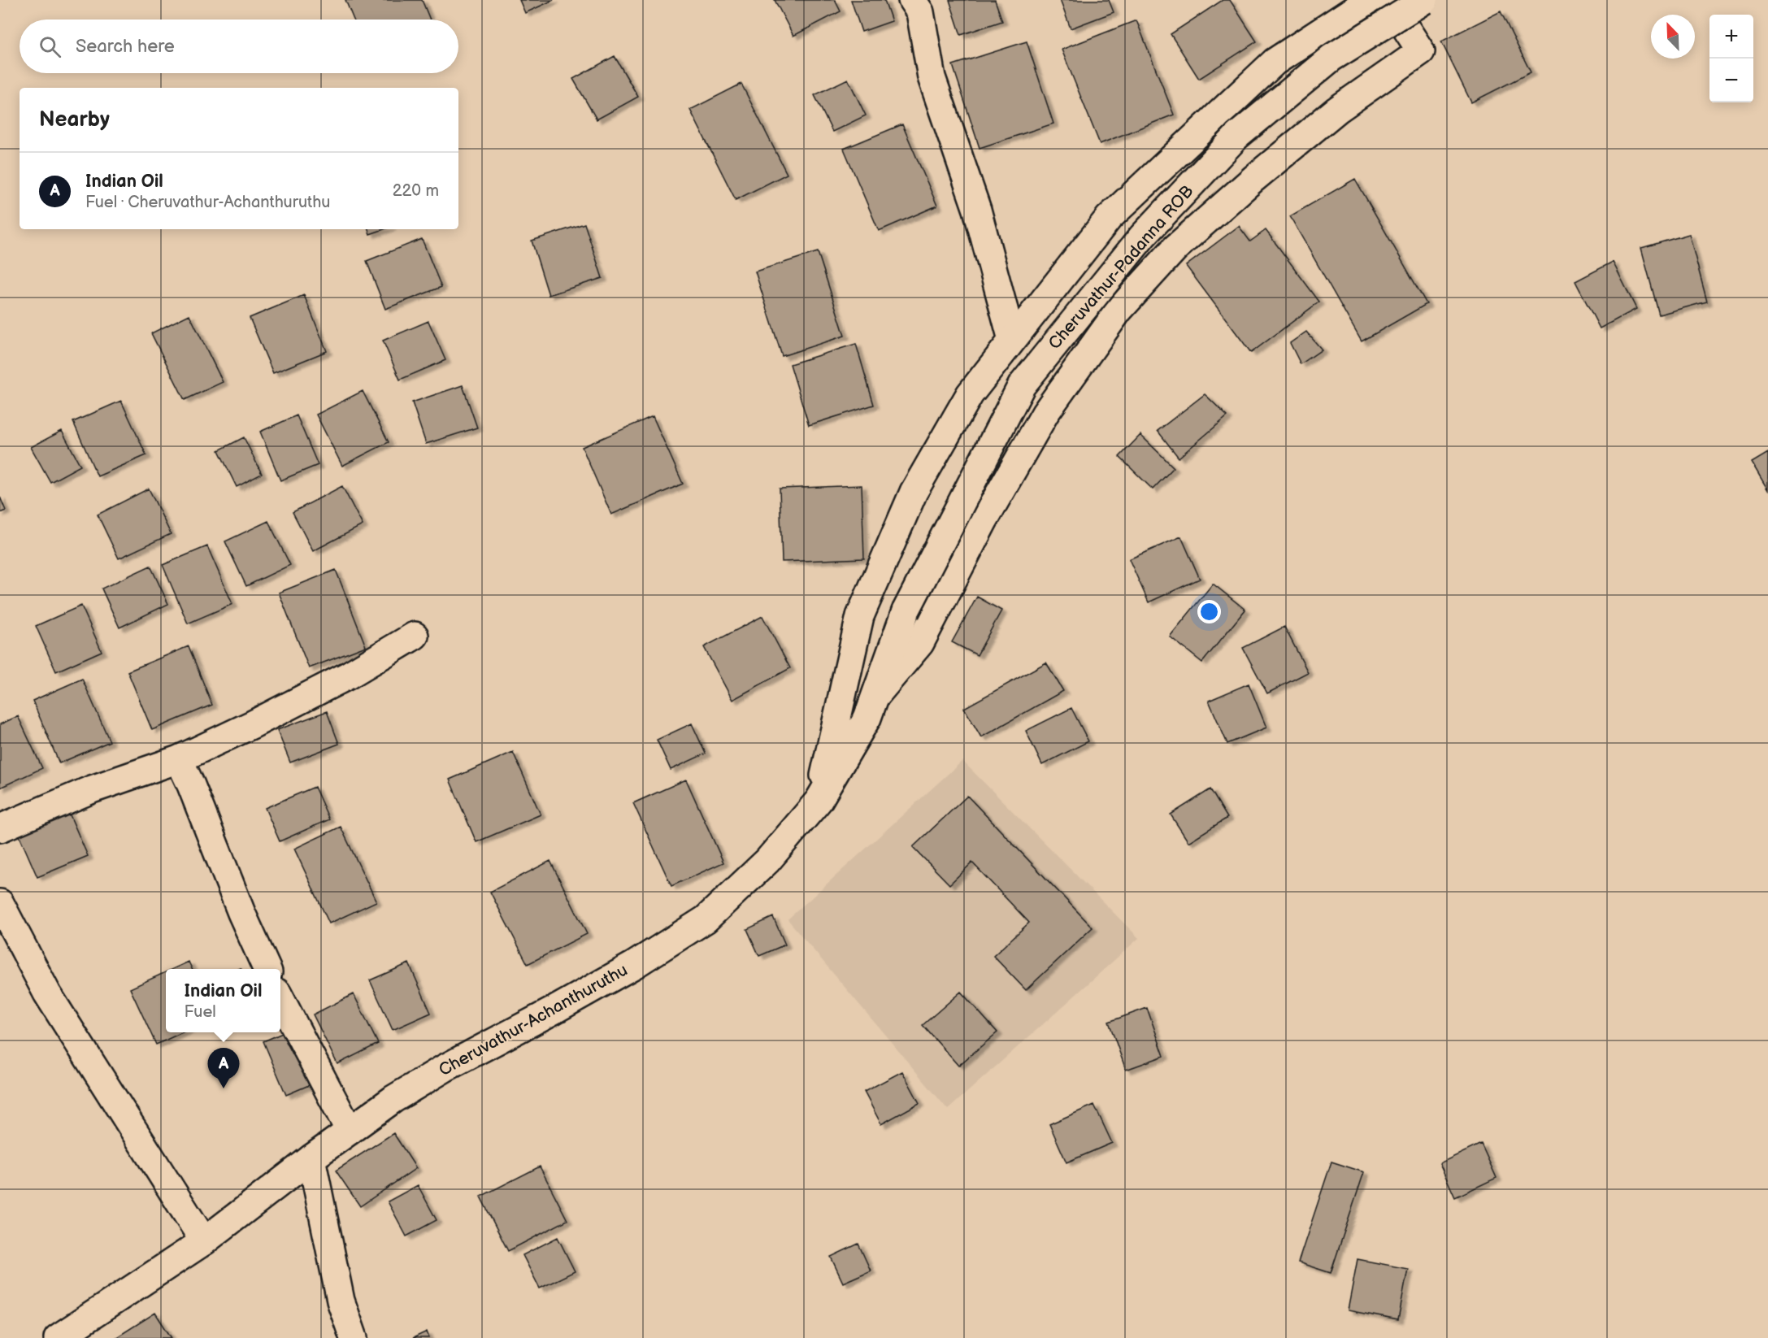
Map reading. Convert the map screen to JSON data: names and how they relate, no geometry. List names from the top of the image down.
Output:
{
  "streets": {
    "main road": ["Cheruvathur-Padanna ROB", "Cheruvathur-Achanthuruthu"]
  },
  "crossings": [
    ["Cheruvathur-Padanna ROB", "Cheruvathur-Achanthuruthu"]
  ],
  "north": "top left",
  "page": {
    "map_buttons": ["+", "−"],
    "search": "Search here",
    "heading": "Nearby",
    "list": [
      {
        "mark": "A",
        "name": "Indian Oil",
        "note": "Fuel · Cheruvathur-Achanthuruthu",
        "value": "220 m"
      }
    ],
    "popup": ["Indian Oil", "Fuel"],
    "pins": "A"
  }
}
